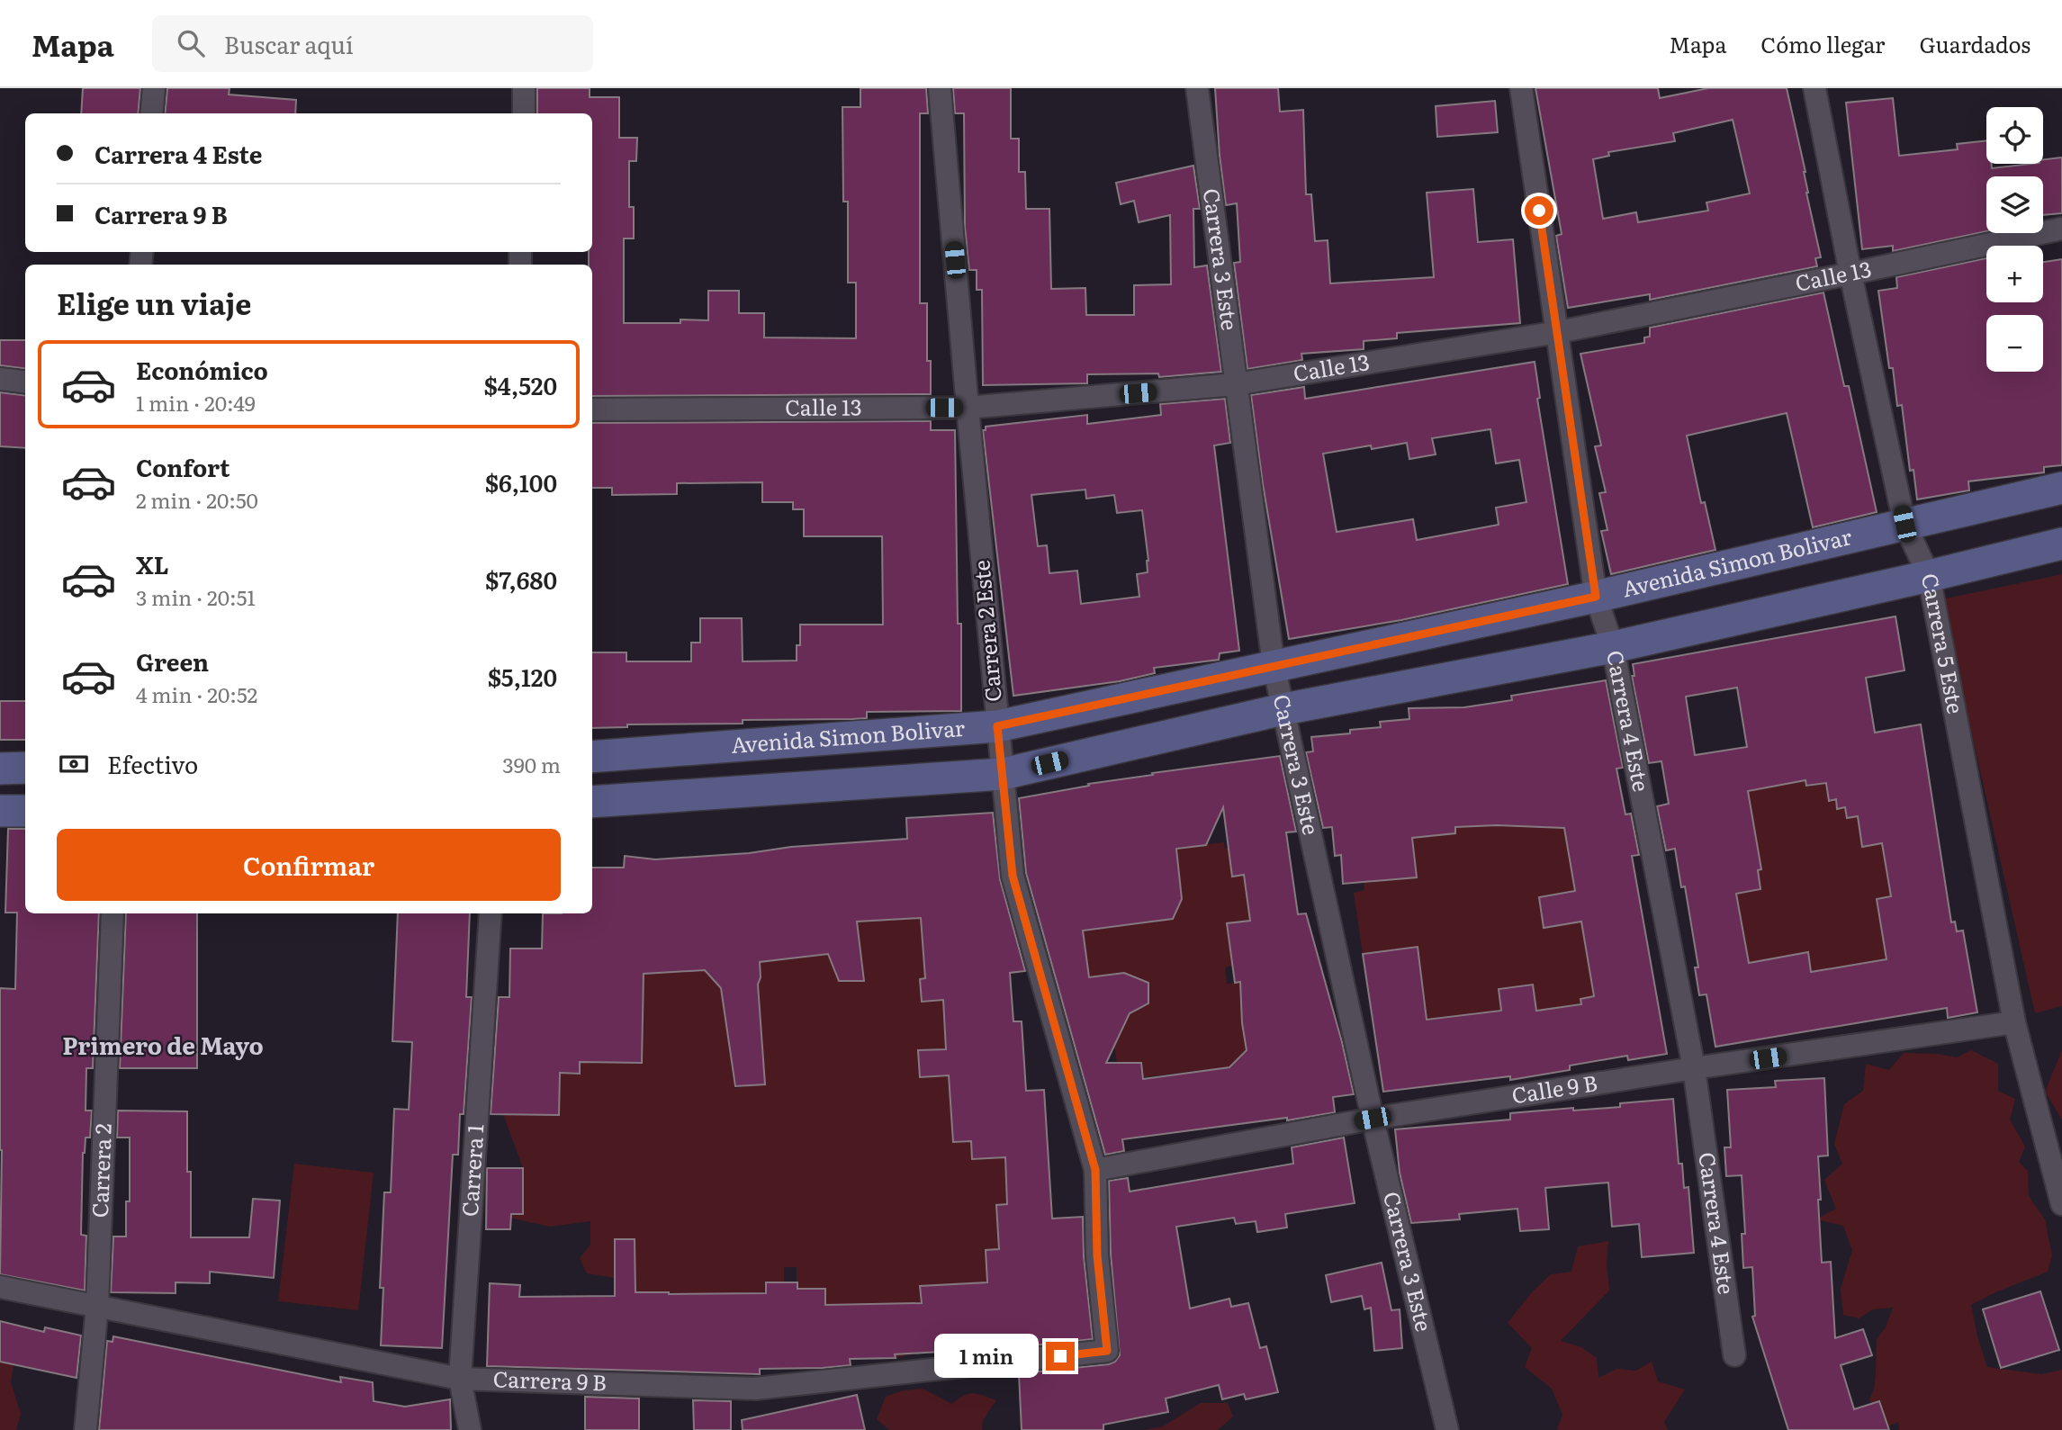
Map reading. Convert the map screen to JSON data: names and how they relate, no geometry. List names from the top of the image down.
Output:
{
  "streets": {
    "main road": ["Avenida Simon Bolivar"],
    "street": [
      "Carrera 3 Este",
      "Calle 13",
      "Carrera 2 Este",
      "Carrera 5 Este",
      "Carrera 4 Este",
      "Calle 9 B",
      "Carrera 2",
      "Carrera 1",
      "Carrera 9 B"
    ]
  },
  "crossings": [
    ["Carrera 3 Este", "Calle 13"],
    ["Carrera 3 Este", "Avenida Simon Bolivar"],
    ["Carrera 3 Este", "Calle 9 B"],
    ["Calle 13", "Carrera 2 Este"],
    ["Calle 13", "Carrera 5 Este"],
    ["Calle 13", "Carrera 4 Este"],
    ["Avenida Simon Bolivar", "Carrera 2 Este"],
    ["Avenida Simon Bolivar", "Carrera 5 Este"],
    ["Avenida Simon Bolivar", "Carrera 4 Este"],
    ["Carrera 2 Este", "Calle 9 B"],
    ["Carrera 2 Este", "Carrera 9 B"],
    ["Carrera 5 Este", "Calle 9 B"],
    ["Carrera 4 Este", "Calle 9 B"],
    ["Carrera 2", "Carrera 9 B"],
    ["Carrera 1", "Carrera 9 B"]
  ],
  "districts": ["Primero de Mayo"],
  "page": {
    "header": "Mapa",
    "search": "Buscar aquí",
    "nav": ["Mapa", "Cómo llegar", "Guardados"],
    "map_buttons": ["+", "−"],
    "banner": ["Carrera 4 Este", "Carrera 9 B"],
    "heading": "Elige un viaje",
    "list": [
      {
        "name": "Económico",
        "note": "1 min · 20:49",
        "value": "$4,520"
      },
      {
        "name": "Confort",
        "note": "2 min · 20:50",
        "value": "$6,100"
      },
      {
        "name": "XL",
        "note": "3 min · 20:51",
        "value": "$7,680"
      },
      {
        "name": "Green",
        "note": "4 min · 20:52",
        "value": "$5,120"
      }
    ],
    "pay": ["Efectivo", "390 m"],
    "buttons": "Confirmar",
    "bubble": "1 min"
  }
}
